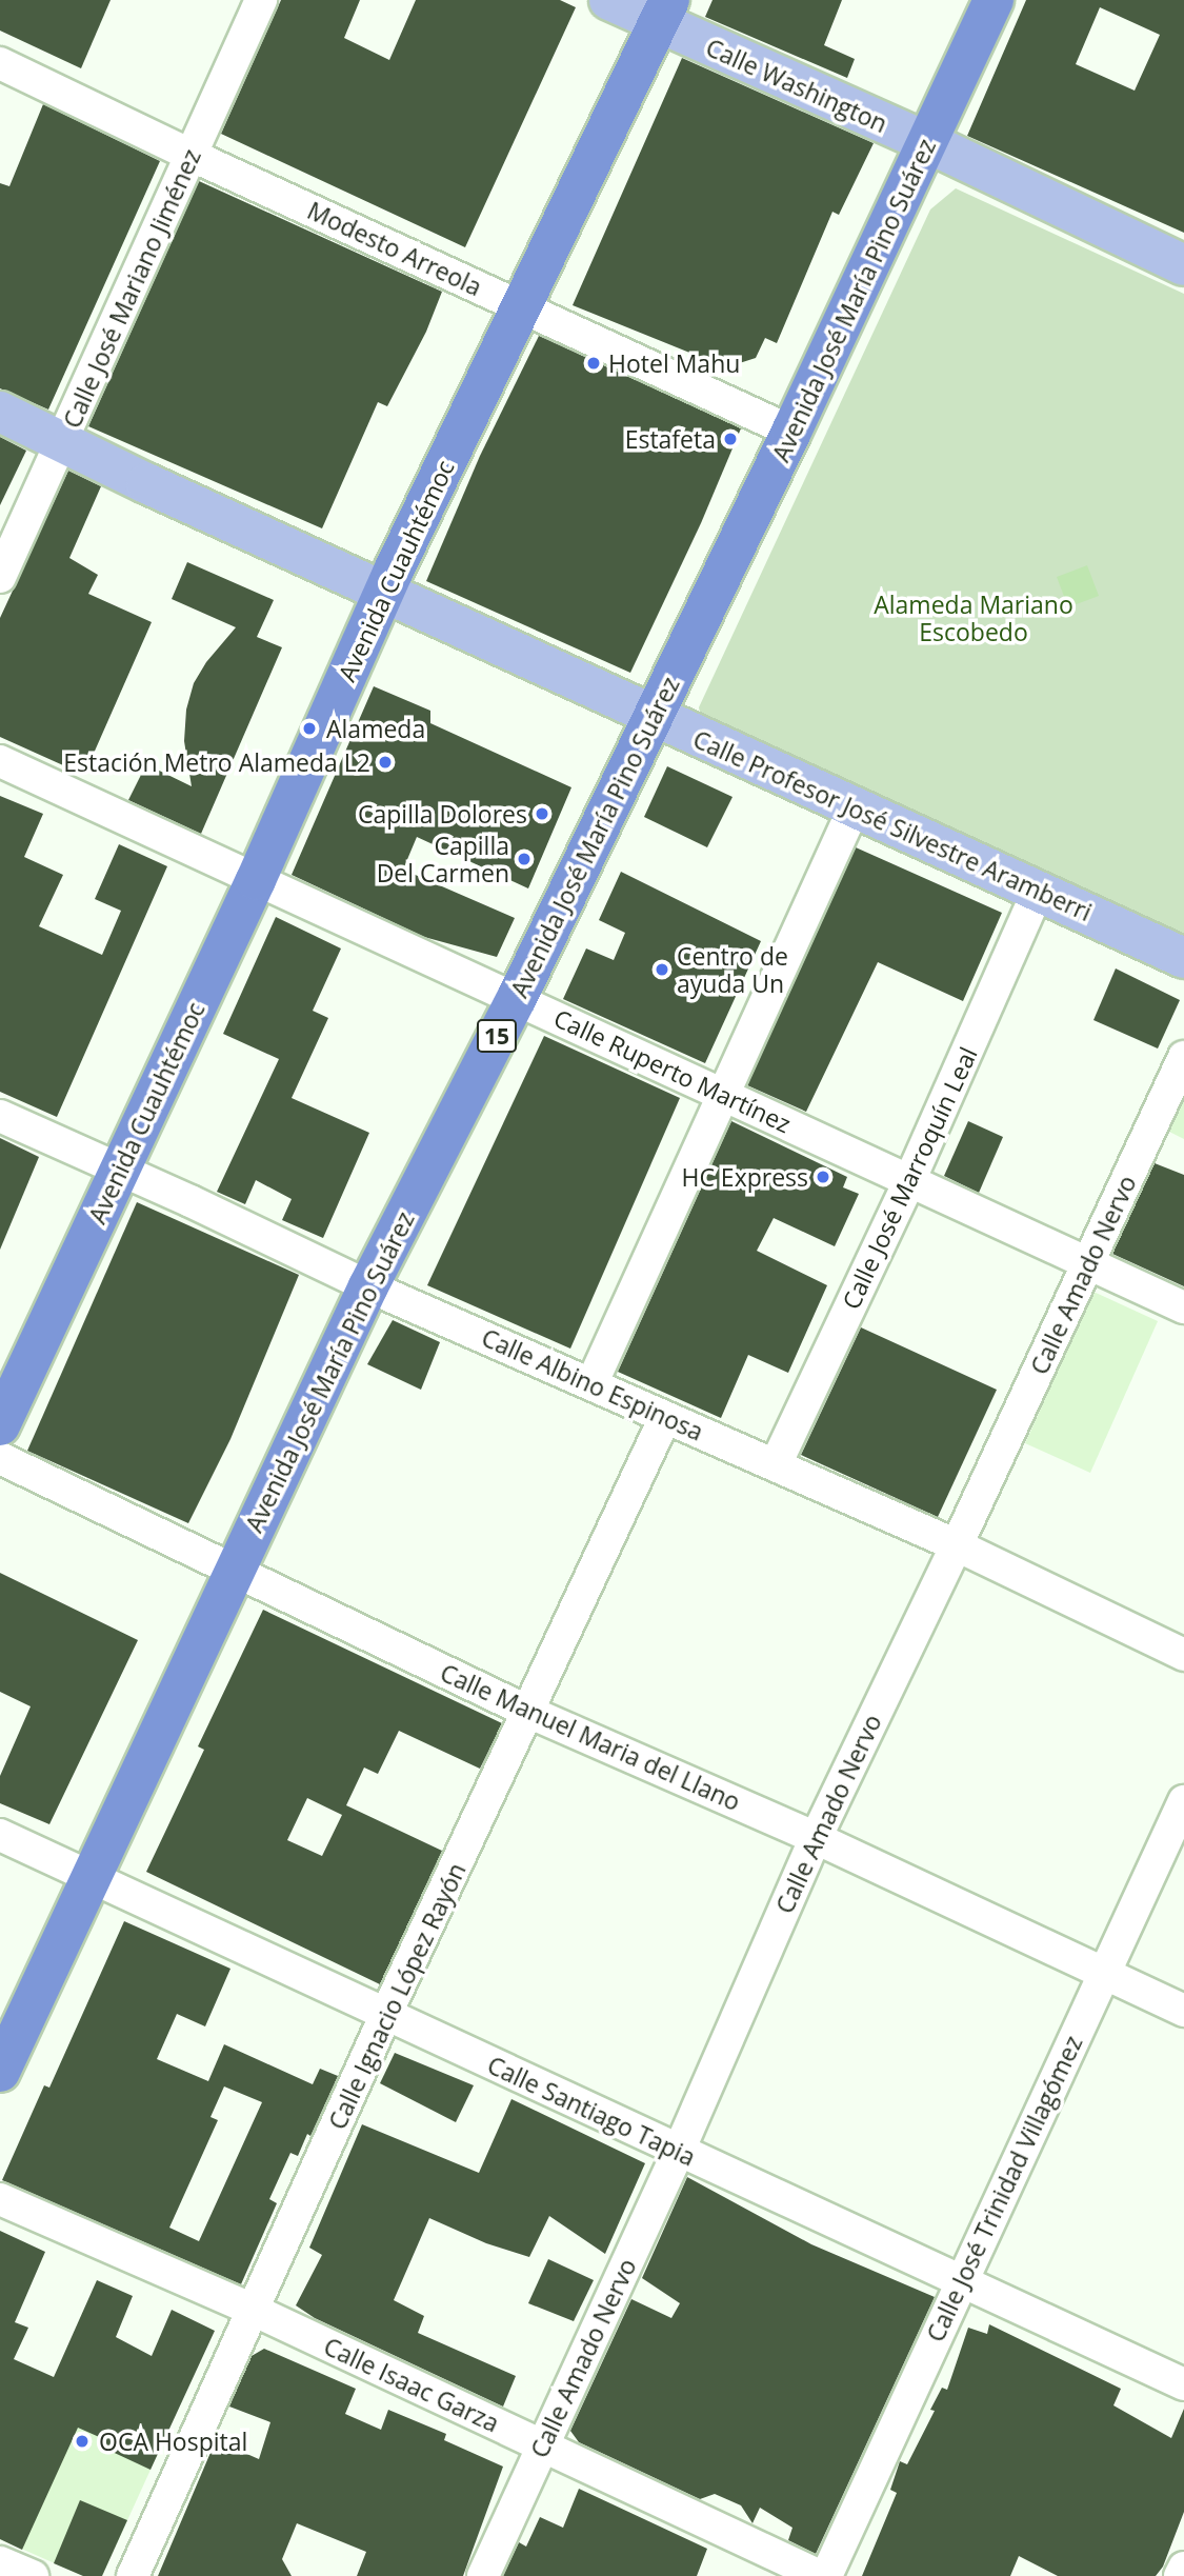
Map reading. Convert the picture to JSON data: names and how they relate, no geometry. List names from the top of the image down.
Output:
{
  "streets": {
    "highway": ["Avenida José María Pino Suárez", "Avenida Cuauhtémoc", "15"],
    "main road": ["Calle Washington", "Calle Profesor José Silvestre Aramberri"],
    "street": [
      "Modesto Arreola",
      "Calle José Mariano Jiménez",
      "Calle Ruperto Martínez",
      "Calle José Marroquín Leal",
      "Calle Amado Nervo",
      "Calle Albino Espinosa",
      "Calle Manuel Maria del Llano",
      "Calle Ignacio López Rayón",
      "Calle Santiago Tapia",
      "Calle José Trinidad Villagómez",
      "Calle Isaac Garza"
    ]
  },
  "crossings": [
    ["Calle Washington", "Avenida José María Pino Suárez"],
    ["Calle Washington", "Avenida Cuauhtémoc"],
    ["Modesto Arreola", "Calle José Mariano Jiménez"],
    ["Modesto Arreola", "Avenida José María Pino Suárez"],
    ["Modesto Arreola", "Avenida Cuauhtémoc"],
    ["Calle José Mariano Jiménez", "Calle Profesor José Silvestre Aramberri"],
    ["Avenida José María Pino Suárez", "Calle Profesor José Silvestre Aramberri"],
    ["Avenida José María Pino Suárez", "Calle Ruperto Martínez"],
    ["Avenida José María Pino Suárez", "Calle Albino Espinosa"],
    ["Avenida José María Pino Suárez", "Calle Manuel Maria del Llano"],
    ["Avenida José María Pino Suárez", "Calle Santiago Tapia"],
    ["Avenida Cuauhtémoc", "Calle Profesor José Silvestre Aramberri"],
    ["Avenida Cuauhtémoc", "Calle Ruperto Martínez"],
    ["Avenida Cuauhtémoc", "Calle Albino Espinosa"],
    ["Calle Profesor José Silvestre Aramberri", "Calle José Marroquín Leal"],
    ["Calle Ruperto Martínez", "Calle José Marroquín Leal"],
    ["Calle Ruperto Martínez", "Calle Amado Nervo"],
    ["Calle José Marroquín Leal", "Calle Albino Espinosa"],
    ["Calle Amado Nervo", "Calle Albino Espinosa"],
    ["Calle Amado Nervo", "Calle Manuel Maria del Llano"],
    ["Calle Amado Nervo", "Calle Santiago Tapia"],
    ["Calle Amado Nervo", "Calle Isaac Garza"],
    ["Calle Albino Espinosa", "Calle Ignacio López Rayón"],
    ["Calle Manuel Maria del Llano", "Calle Ignacio López Rayón"],
    ["Calle Manuel Maria del Llano", "Calle José Trinidad Villagómez"],
    ["Calle Ignacio López Rayón", "Calle Santiago Tapia"],
    ["Calle Ignacio López Rayón", "Calle Isaac Garza"],
    ["Calle Santiago Tapia", "Calle José Trinidad Villagómez"]
  ],
  "parks": ["Alameda Mariano Escobedo"],
  "places": [
    "Hotel Mahu",
    "Estafeta",
    "Alameda",
    "Estación Metro Alameda L2",
    "Capilla Dolores",
    "Capilla Del Carmen",
    "Centro de ayuda Un",
    "HC Express",
    "OCA Hospital"
  ]
}
